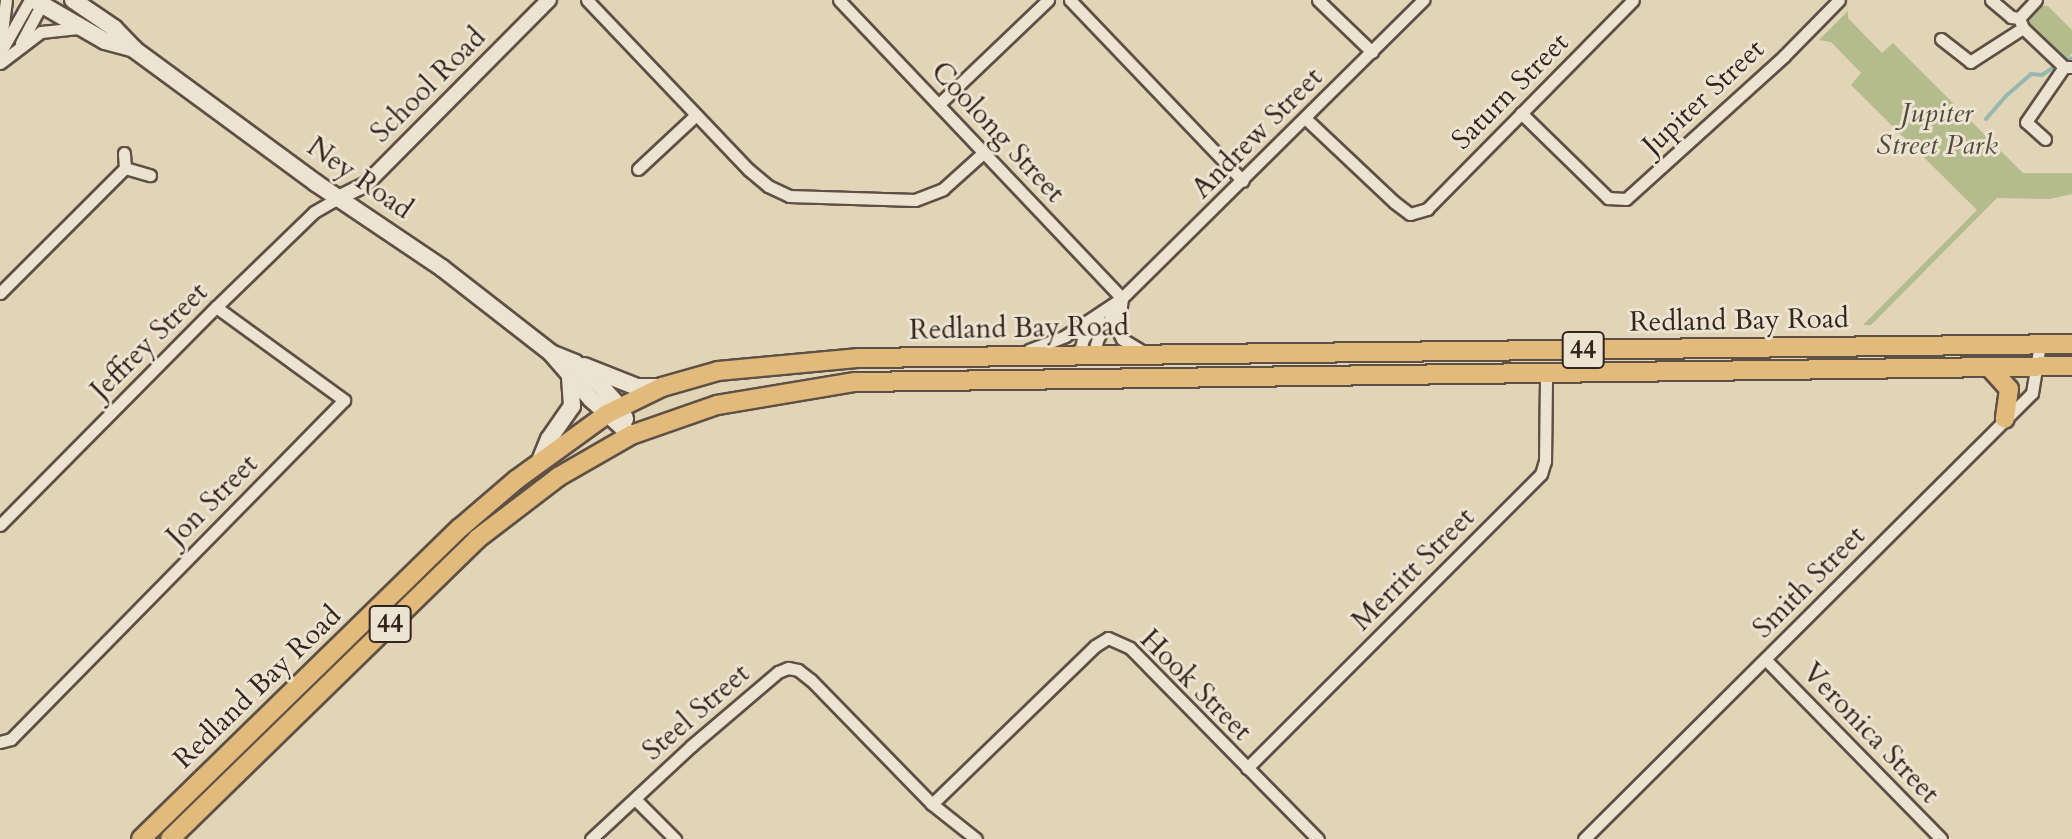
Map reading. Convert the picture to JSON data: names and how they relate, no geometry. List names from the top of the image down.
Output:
{
  "streets": {
    "main road": ["Ney Road", "Redland Bay Road", "44"],
    "street": [
      "School Road",
      "Saturn Street",
      "Jupiter Street",
      "Coolong Street",
      "Andrew Street",
      "Jeffrey Street",
      "Jon Street",
      "Merritt Street",
      "Smith Street",
      "Hook Street",
      "Steel Street",
      "Veronica Street"
    ]
  },
  "crossings": [
    ["School Road", "Ney Road"],
    ["School Road", "Jeffrey Street"],
    ["Saturn Street", "Jupiter Street"],
    ["Saturn Street", "Andrew Street"],
    ["Coolong Street", "Andrew Street"],
    ["Andrew Street", "Redland Bay Road"],
    ["Ney Road", "Redland Bay Road"],
    ["Ney Road", "Jeffrey Street"],
    ["Redland Bay Road", "Merritt Street"],
    ["Redland Bay Road", "Smith Street"],
    ["Jeffrey Street", "Jon Street"],
    ["Merritt Street", "Hook Street"],
    ["Smith Street", "Veronica Street"],
    ["Hook Street", "Steel Street"]
  ],
  "parks": ["Jupiter Street Park"]
}
